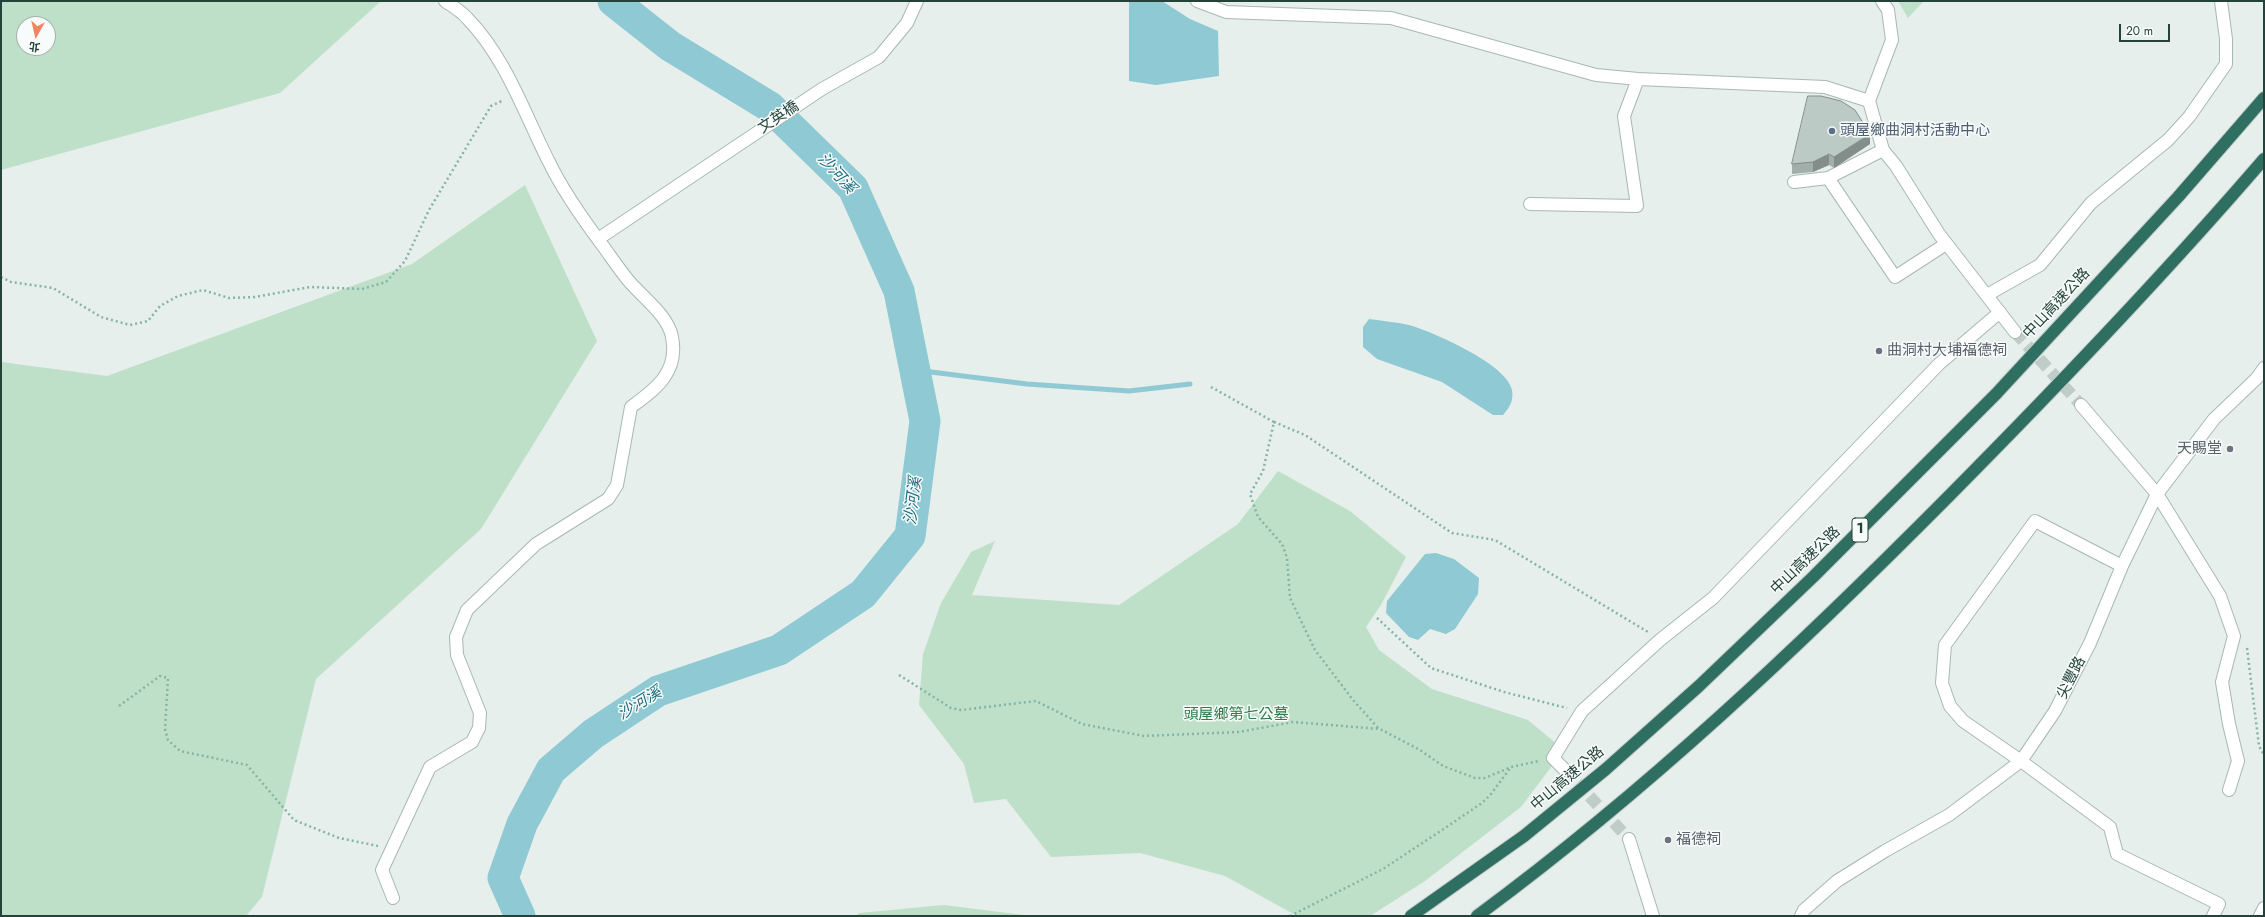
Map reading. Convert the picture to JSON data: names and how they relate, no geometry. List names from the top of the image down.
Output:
{
  "streets": {
    "highway": ["中山高速公路", "1"],
    "street": ["文英橋", "尖豐路"]
  },
  "water": ["沙河溪"],
  "parks": ["頭屋鄉第七公墓"],
  "places": [
    "頭屋鄉曲洞村活動中心",
    "曲洞村大埔福德祠",
    "天賜堂",
    "福德祠"
  ],
  "scale_bar": "20 m",
  "north": "bottom"
}
